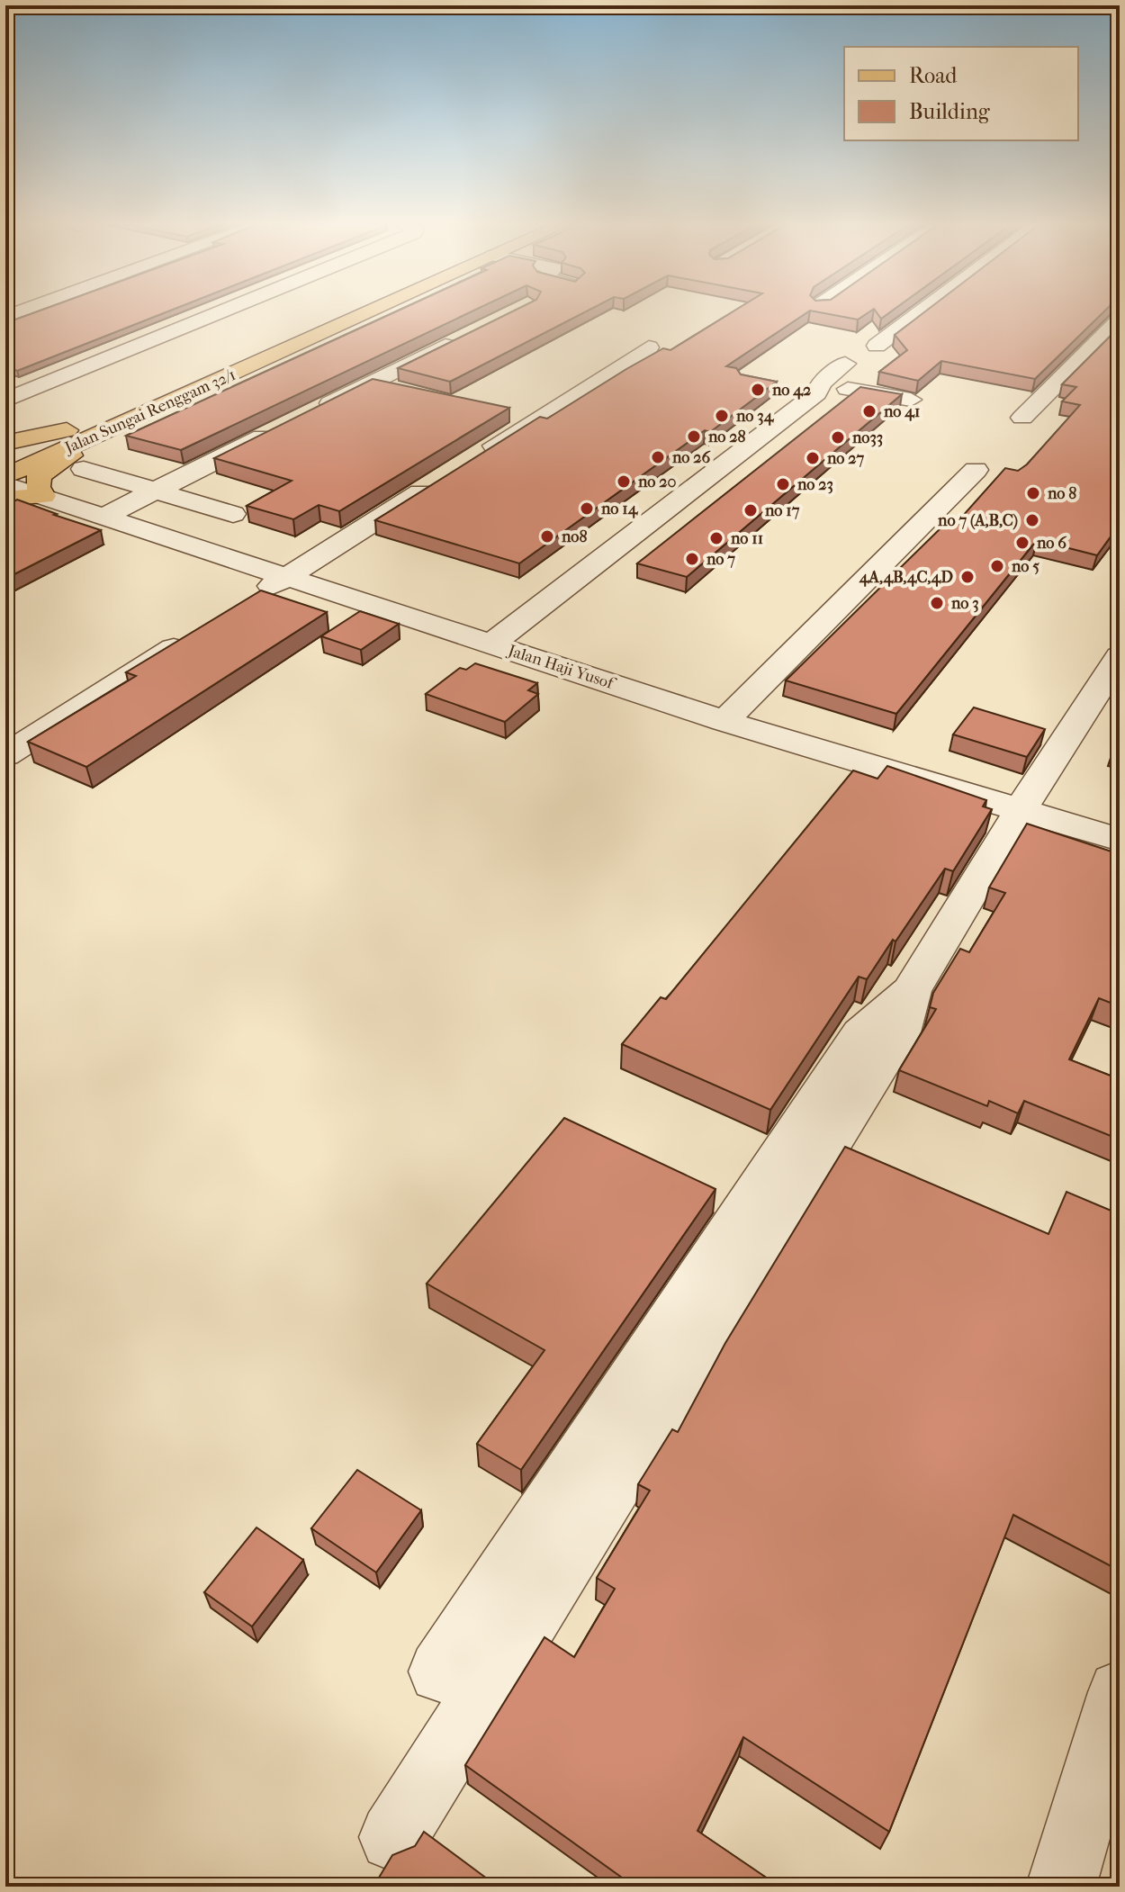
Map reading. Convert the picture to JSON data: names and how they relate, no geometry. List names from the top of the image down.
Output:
{
  "streets": {
    "main road": ["Jalan Sungai Renggam 32/1"],
    "street": ["Jalan Haji Yusof"]
  },
  "places": [
    "no 42",
    "no 41",
    "no 34",
    "no 28",
    "no33",
    "no 26",
    "no 27",
    "no 20",
    "no 23",
    "no 8",
    "no 14",
    "no 17",
    "no 7 (A,B,C)",
    "no8",
    "no 11",
    "no 6",
    "no 7",
    "no 5",
    "4A,4B,4C,4D",
    "no 3"
  ],
  "legend": ["Road", "Building"]
}
